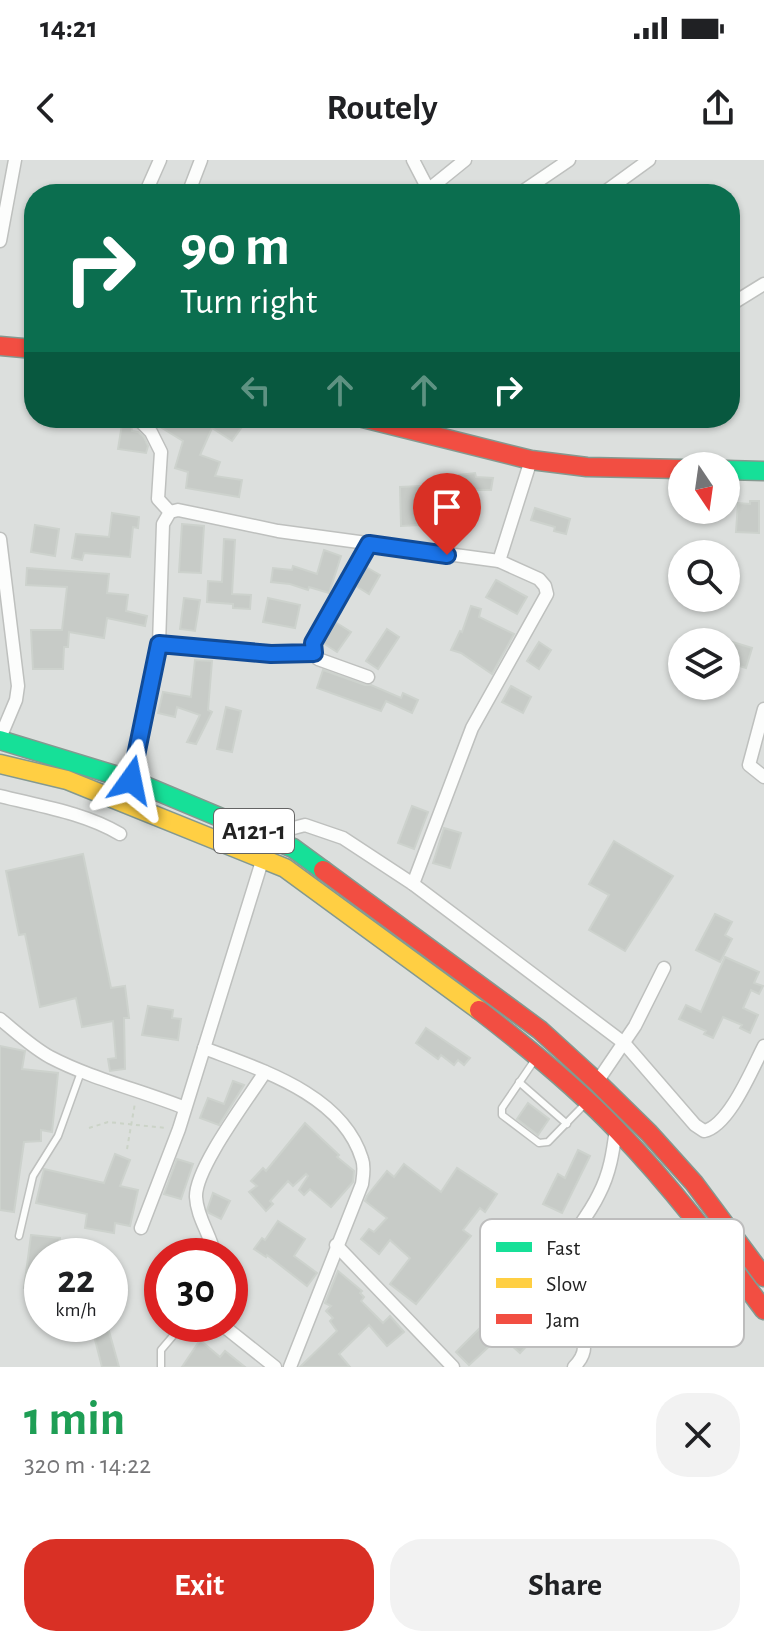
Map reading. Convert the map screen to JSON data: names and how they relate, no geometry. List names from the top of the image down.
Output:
{
  "streets": {
    "main road": ["A121-1"]
  },
  "legend": ["Fast", "Slow", "Jam"],
  "north": "bottom",
  "page": {
    "status": "14:21",
    "header": "Routely",
    "turn": ["90 m", "Turn right"],
    "speed": "22 km/h",
    "limit": "30",
    "heading": ["1 min", "320 m · 14:22"],
    "buttons": ["Exit", "Share"]
  }
}
